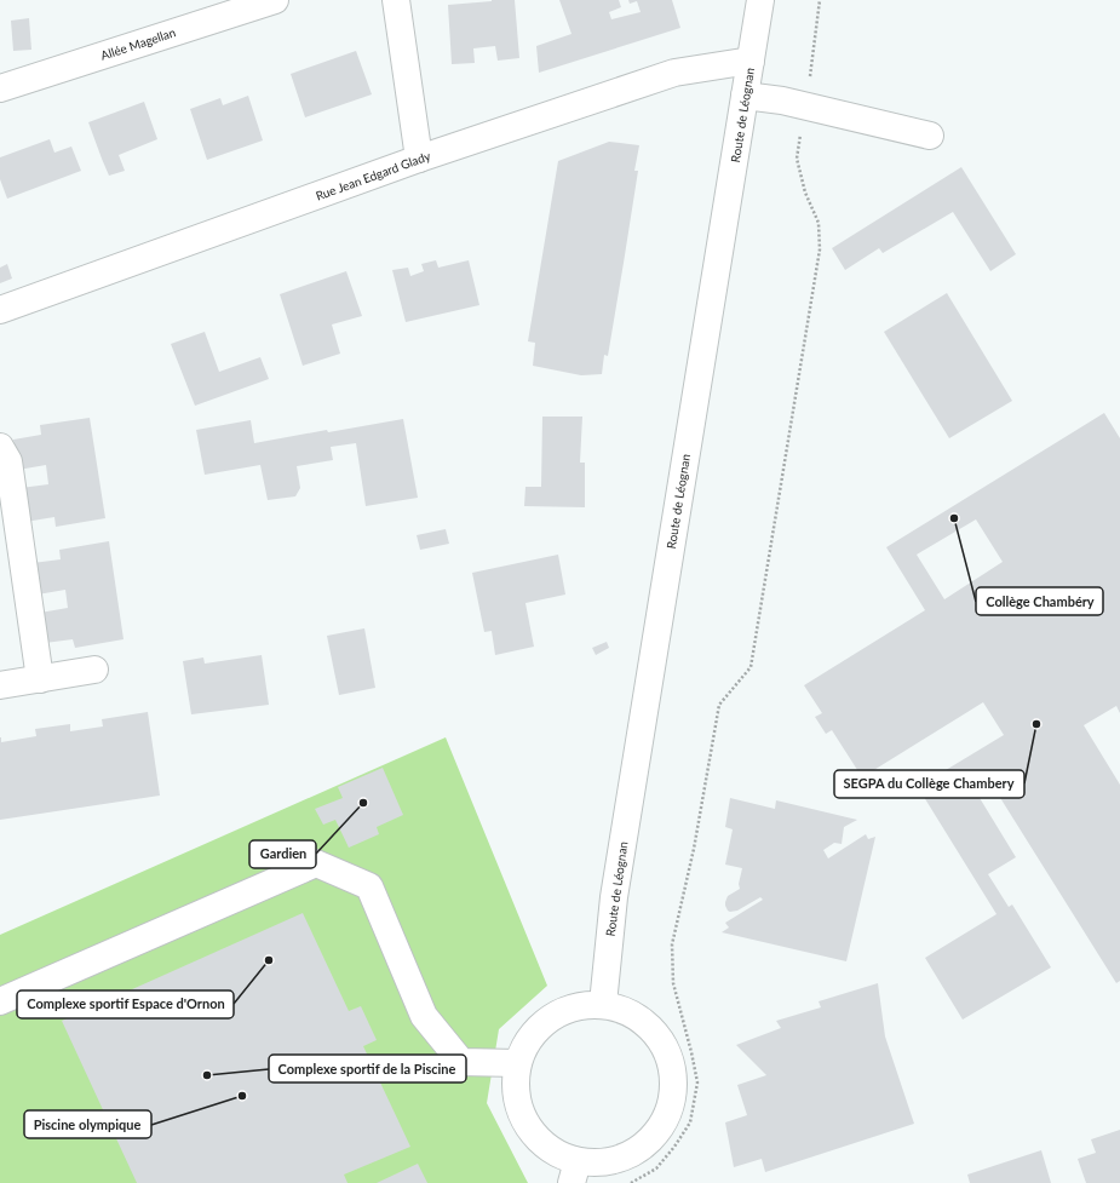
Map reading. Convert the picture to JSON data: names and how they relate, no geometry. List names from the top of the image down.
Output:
{
  "streets": {
    "street": ["Allée Magellan", "Route de Léognan", "Rue Jean Edgard Glady"]
  },
  "crossings": [
    ["Route de Léognan", "Rue Jean Edgard Glady"]
  ],
  "places": [
    "Collège Chambéry",
    "SEGPA du Collège Chambery",
    "Gardien",
    "Complexe sportif Espace d'Ornon",
    "Complexe sportif de la Piscine",
    "Piscine olympique"
  ]
}
